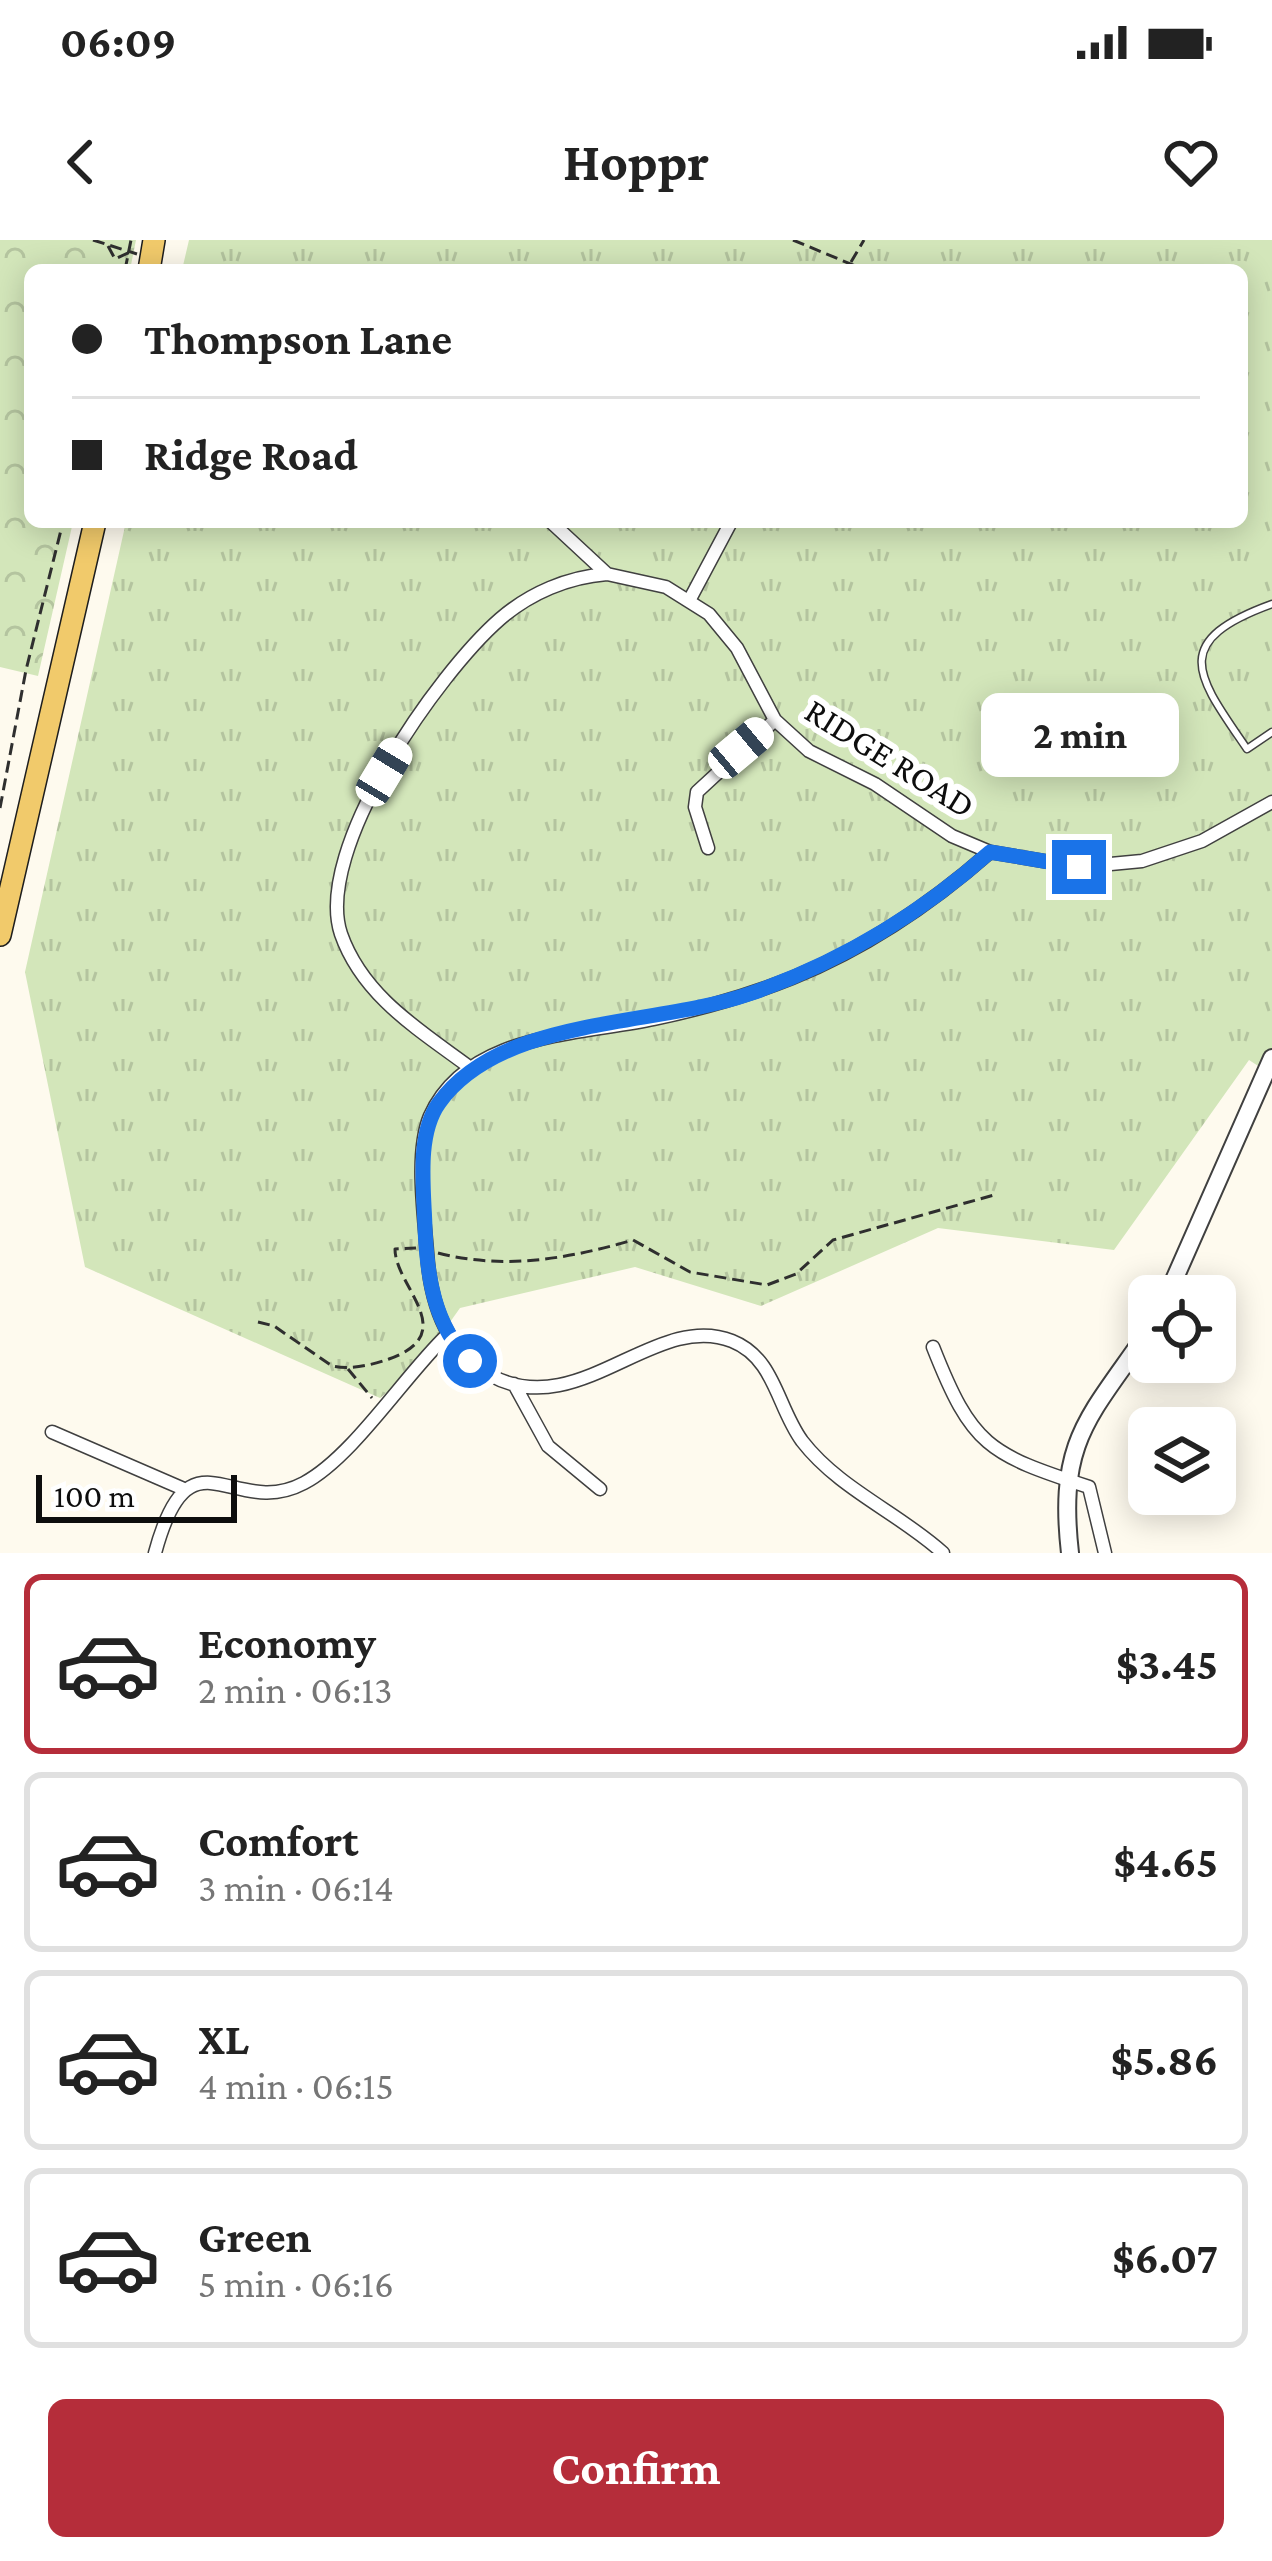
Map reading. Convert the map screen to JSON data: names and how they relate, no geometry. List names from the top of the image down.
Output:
{
  "streets": {
    "street": ["RIDGE ROAD"]
  },
  "scale_bar": "100 m",
  "page": {
    "status": "06:09",
    "header": "Hoppr",
    "banner": ["Thompson Lane", "Ridge Road"],
    "bubble": "2 min",
    "scale": "100 m",
    "list": [
      {
        "name": "Economy",
        "note": "2 min · 06:13",
        "value": "$3.45"
      },
      {
        "name": "Comfort",
        "note": "3 min · 06:14",
        "value": "$4.65"
      },
      {
        "name": "XL",
        "note": "4 min · 06:15",
        "value": "$5.86"
      },
      {
        "name": "Green",
        "note": "5 min · 06:16",
        "value": "$6.07"
      }
    ],
    "buttons": "Confirm"
  }
}
